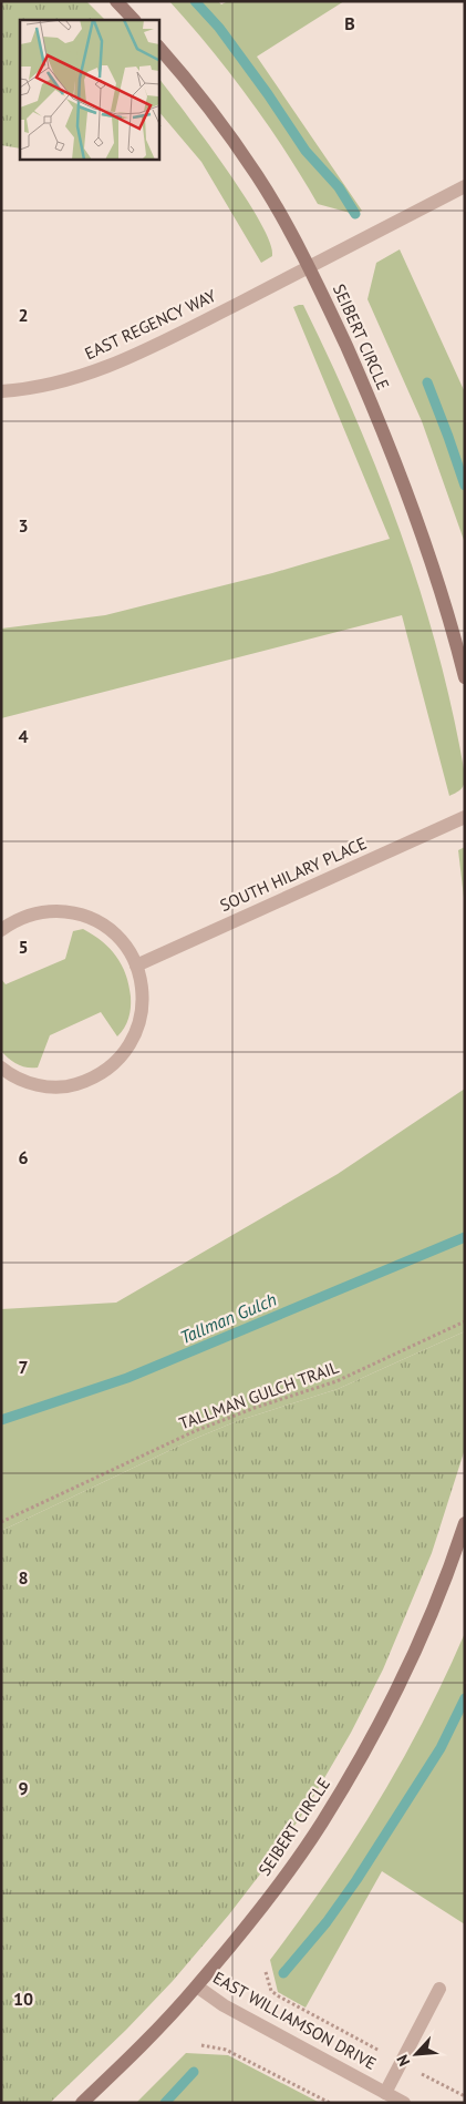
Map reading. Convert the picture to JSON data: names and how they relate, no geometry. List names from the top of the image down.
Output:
{
  "streets": {
    "street": [
      "EAST REGENCY WAY",
      "SEIBERT CIRCLE",
      "SOUTH HILARY PLACE",
      "EAST WILLIAMSON DRIVE"
    ],
    "path": ["TALLMAN GULCH TRAIL"]
  },
  "crossings": [
    ["EAST REGENCY WAY", "SEIBERT CIRCLE"],
    ["SEIBERT CIRCLE", "EAST WILLIAMSON DRIVE"]
  ],
  "water": ["Tallman Gulch"],
  "north": "bottom left",
  "grid": {
    "columns": ["B"],
    "rows": [
      "2",
      "3",
      "4",
      "5",
      "6",
      "7",
      "8",
      "9",
      "10"
    ]
  }
}
